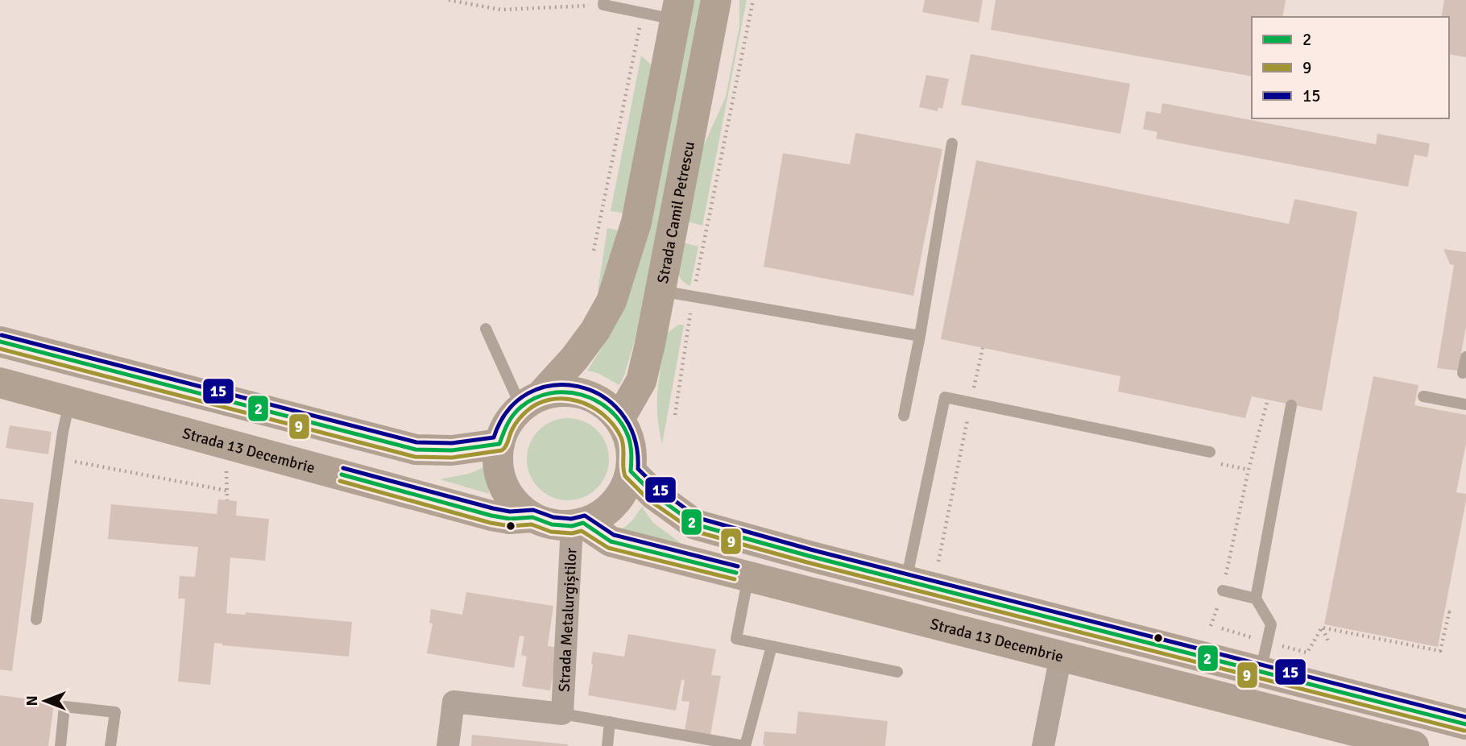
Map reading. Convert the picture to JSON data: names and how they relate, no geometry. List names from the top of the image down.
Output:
{
  "streets": {
    "main road": ["Strada Camil Petrescu", "Strada 13 Decembrie"],
    "street": ["Strada Metalurgiștilor"]
  },
  "crossings": [
    ["Strada Camil Petrescu", "Strada 13 Decembrie"],
    ["Strada Camil Petrescu", "Strada Metalurgiștilor"],
    ["Strada 13 Decembrie", "Strada Metalurgiștilor"]
  ],
  "lines": ["transit line 15", "transit line 2", "transit line 9"],
  "legend": ["2", "9", "15"],
  "north": "left"
}
